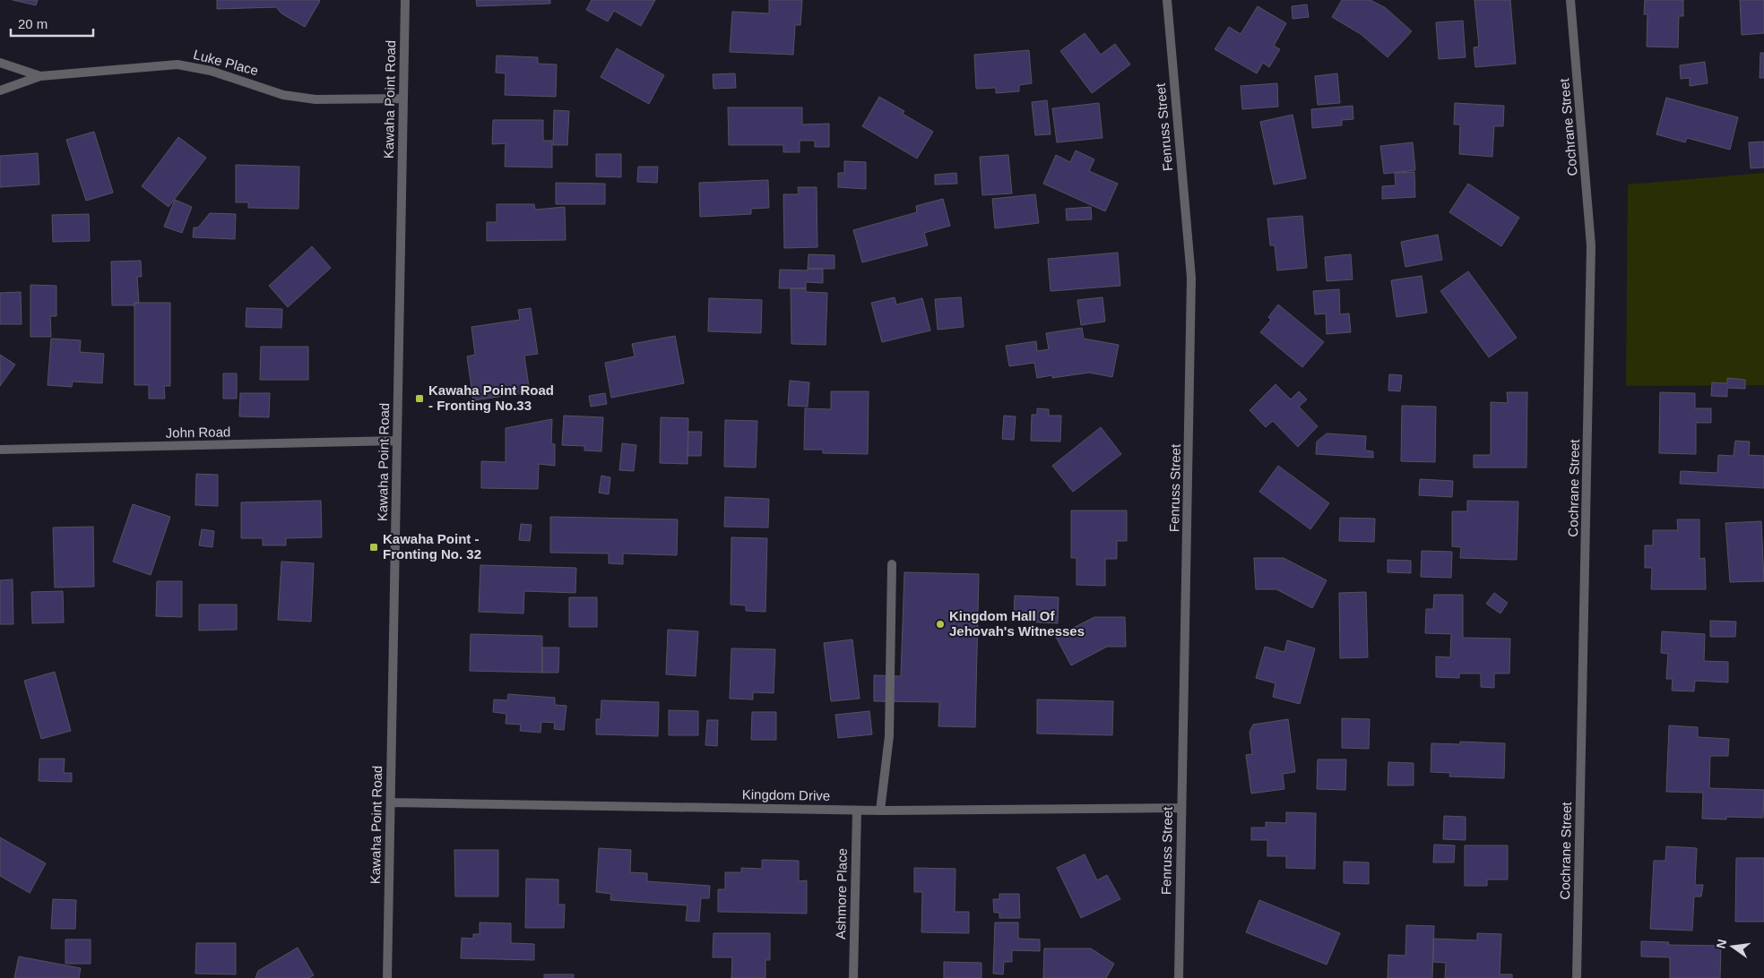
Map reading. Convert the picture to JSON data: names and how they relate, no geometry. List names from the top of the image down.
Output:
{
  "streets": {
    "street": [
      "Luke Place",
      "Kawaha Point Road",
      "Fenruss Street",
      "Cochrane Street",
      "John Road",
      "Kingdom Drive",
      "Ashmore Place"
    ]
  },
  "crossings": [
    ["Luke Place", "Kawaha Point Road"],
    ["Kawaha Point Road", "John Road"],
    ["Kawaha Point Road", "Kingdom Drive"],
    ["Fenruss Street", "Kingdom Drive"],
    ["Kingdom Drive", "Ashmore Place"]
  ],
  "places": {
    "transit": ["Kawaha Point Road - Fronting No.33", "Kawaha Point - Fronting No. 32"],
    "other": ["Kingdom Hall Of Jehovah's Witnesses"]
  },
  "scale_bar": "20 m",
  "north": "left"
}
